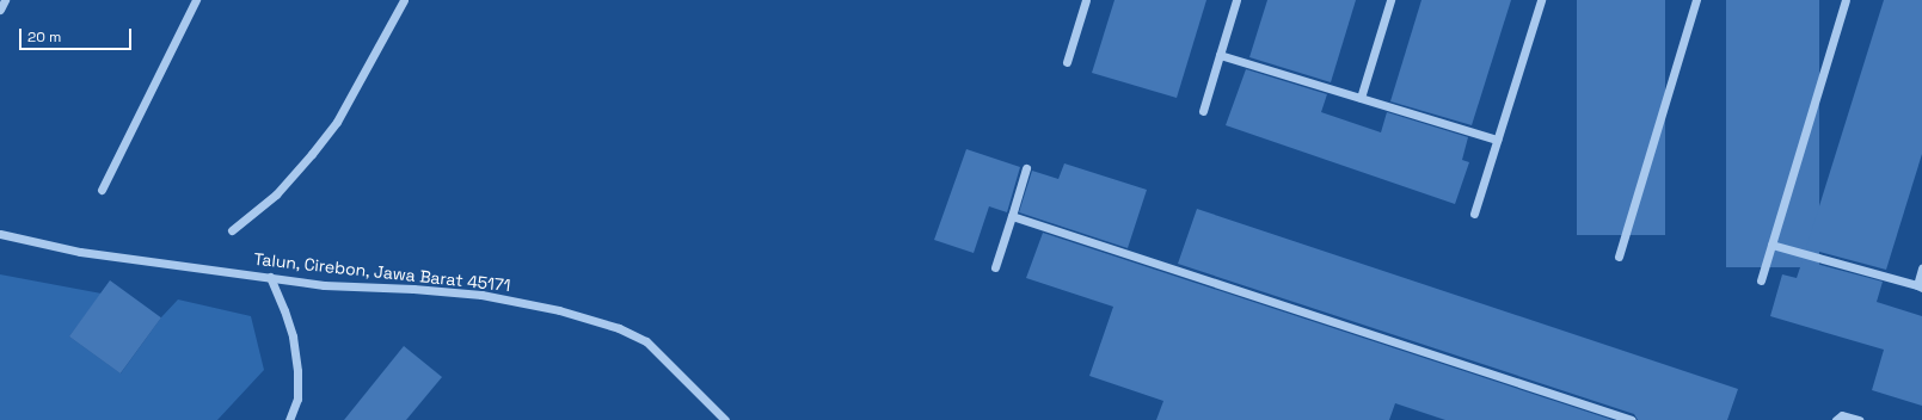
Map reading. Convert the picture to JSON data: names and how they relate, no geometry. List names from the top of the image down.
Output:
{
  "streets": {
    "street": ["Talun, Cirebon, Jawa Barat 45171"]
  },
  "scale_bar": "20 m"
}
